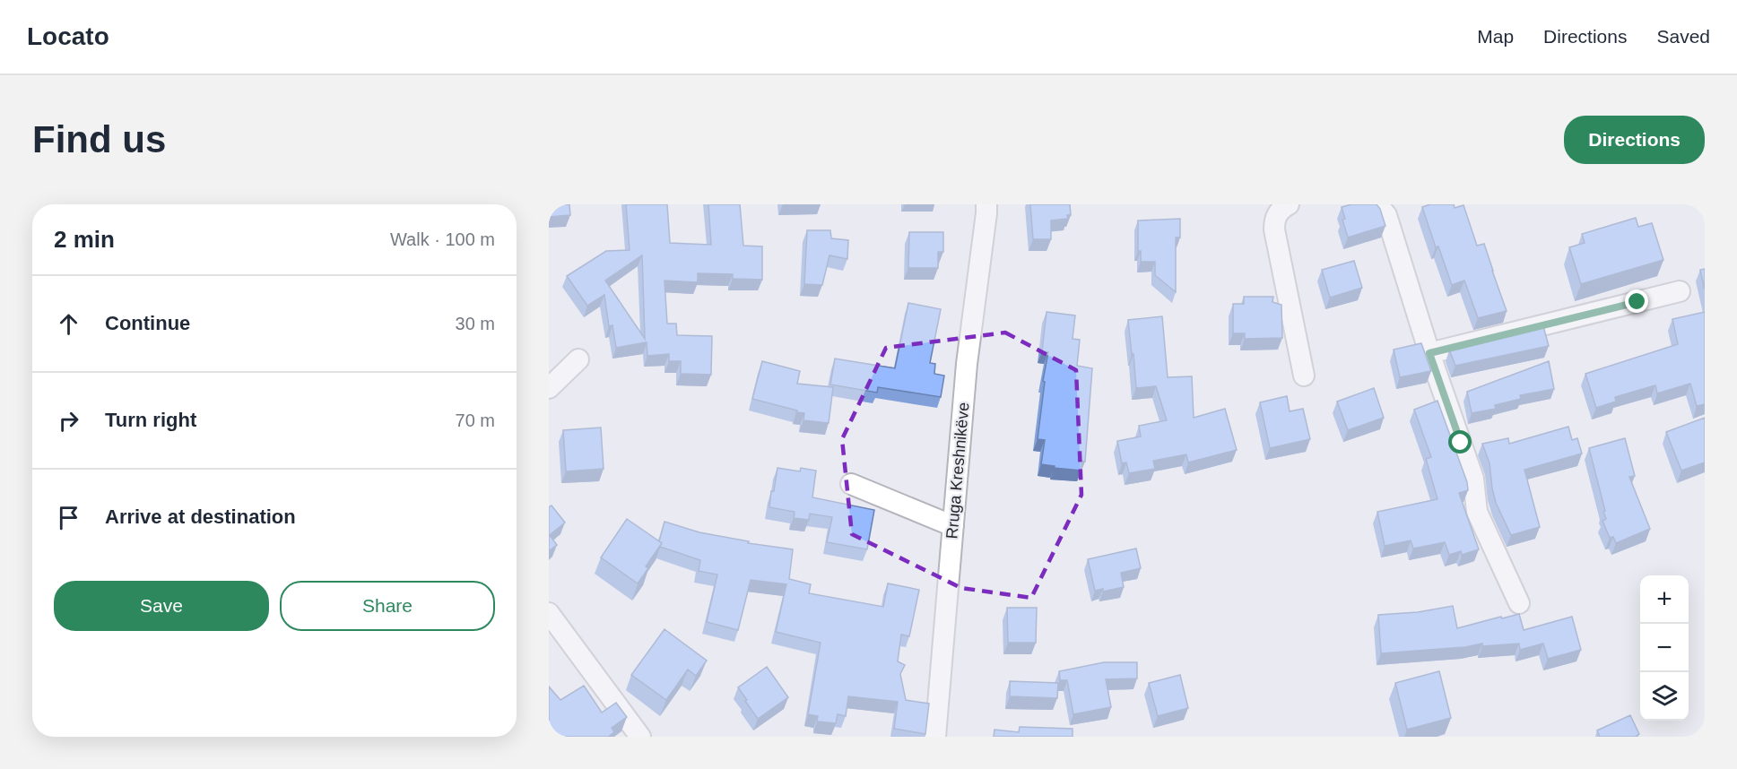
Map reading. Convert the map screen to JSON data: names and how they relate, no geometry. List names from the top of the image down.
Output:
{
  "streets": {
    "street": ["Rruga Kreshnikëve"]
  },
  "page": {
    "header": "Locato",
    "nav": ["Map", "Directions", "Saved"],
    "buttons": [
      "Directions",
      ["Save", "Share"]
    ],
    "title": "Find us",
    "heading": ["2 min", "Walk · 100 m"],
    "list": [
      ["Continue", "30 m"],
      ["Turn right", "70 m"],
      "Arrive at destination"
    ],
    "map_buttons": ["+", "−"]
  }
}
